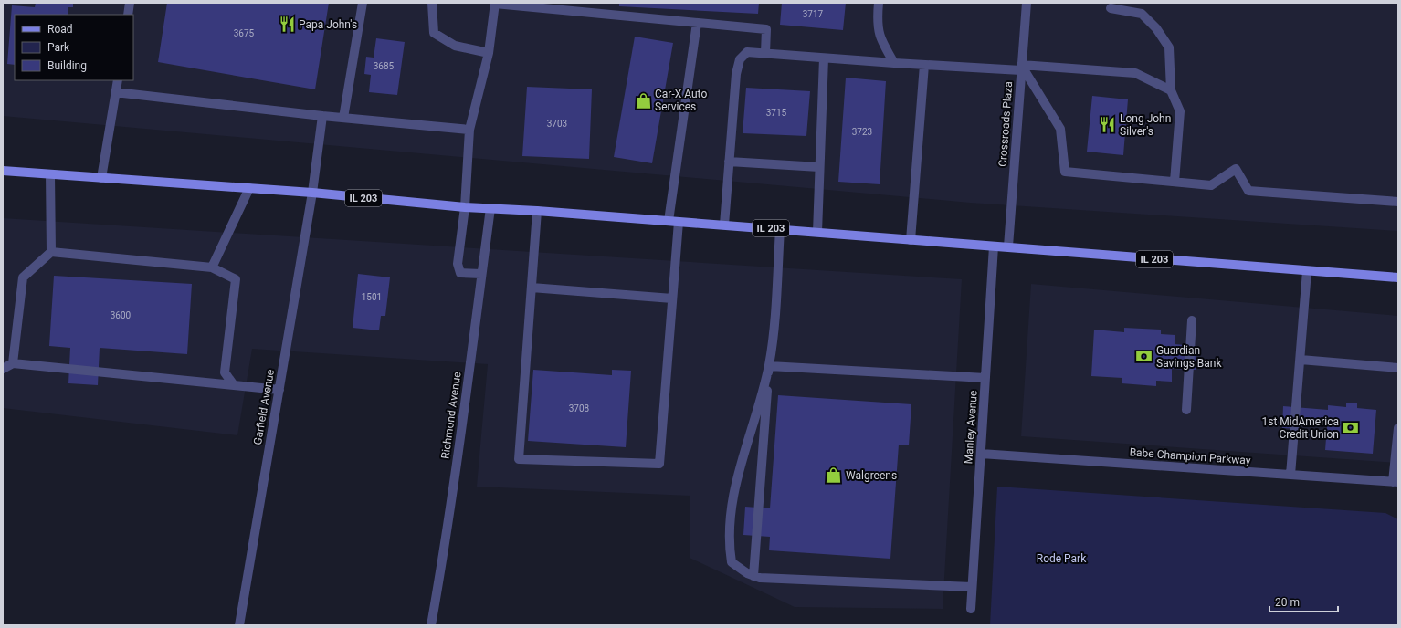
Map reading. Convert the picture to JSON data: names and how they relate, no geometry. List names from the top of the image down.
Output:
{
  "streets": {
    "main road": ["IL 203"],
    "street": [
      "Crossroads Plaza",
      "Garfield Avenue",
      "Richmond Avenue",
      "Manley Avenue",
      "Babe Champion Parkway"
    ]
  },
  "crossings": [
    ["Crossroads Plaza", "IL 203"],
    ["IL 203", "Garfield Avenue"],
    ["IL 203", "Richmond Avenue"],
    ["IL 203", "Manley Avenue"],
    ["Manley Avenue", "Babe Champion Parkway"]
  ],
  "parks": ["Rode Park"],
  "places": {
    "restaurant": ["Papa John's", "Long John Silver's"],
    "shop": ["Car-X Auto Services", "Walgreens"],
    "bank": ["Guardian Savings Bank", "1st MidAmerica Credit Union"]
  },
  "house_numbers": [
    "3717",
    "3675",
    "3685",
    "3715",
    "3703",
    "3723",
    "1501",
    "3600",
    "3708"
  ],
  "legend": ["Road", "Park", "Building"],
  "scale_bar": "20 m"
}
